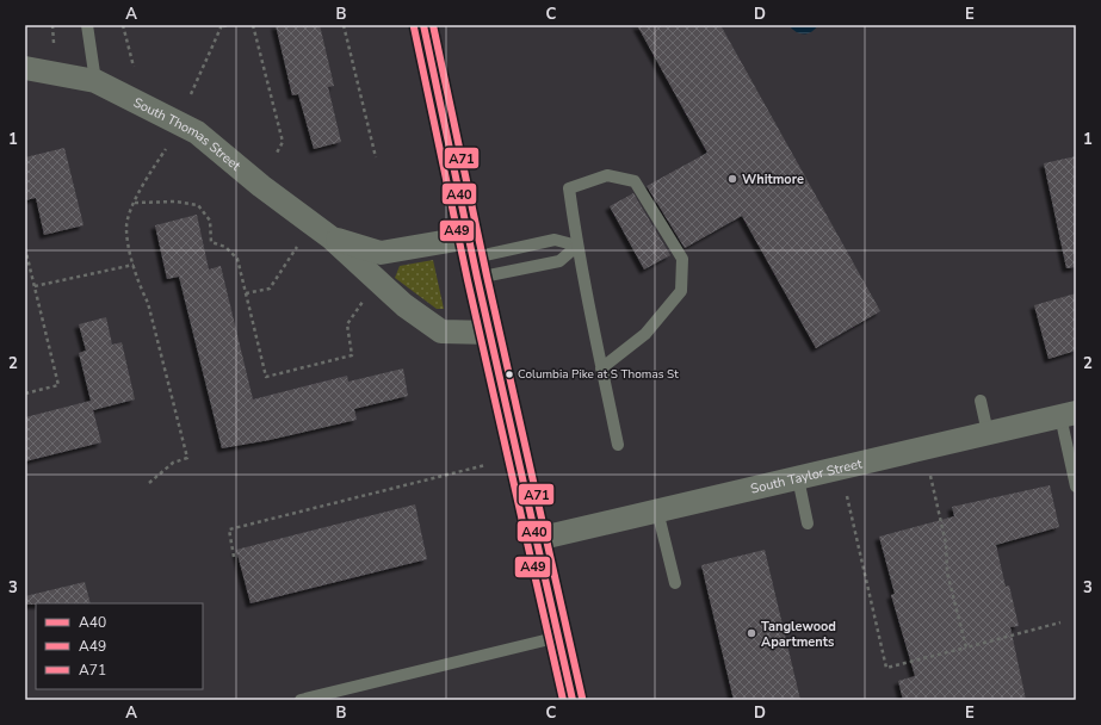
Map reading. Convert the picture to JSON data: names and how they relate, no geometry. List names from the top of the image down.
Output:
{
  "streets": {
    "street": ["South Thomas Street", "South Taylor Street"]
  },
  "places": ["Whitmore", "Columbia Pike at S Thomas St", "Tanglewood Apartments"],
  "lines": ["transit line A40", "transit line A71", "transit line A49"],
  "legend": ["A40", "A49", "A71"],
  "grid": {
    "columns": [
      "A",
      "B",
      "C",
      "D",
      "E"
    ],
    "rows": ["1", "2", "3"]
  }
}
